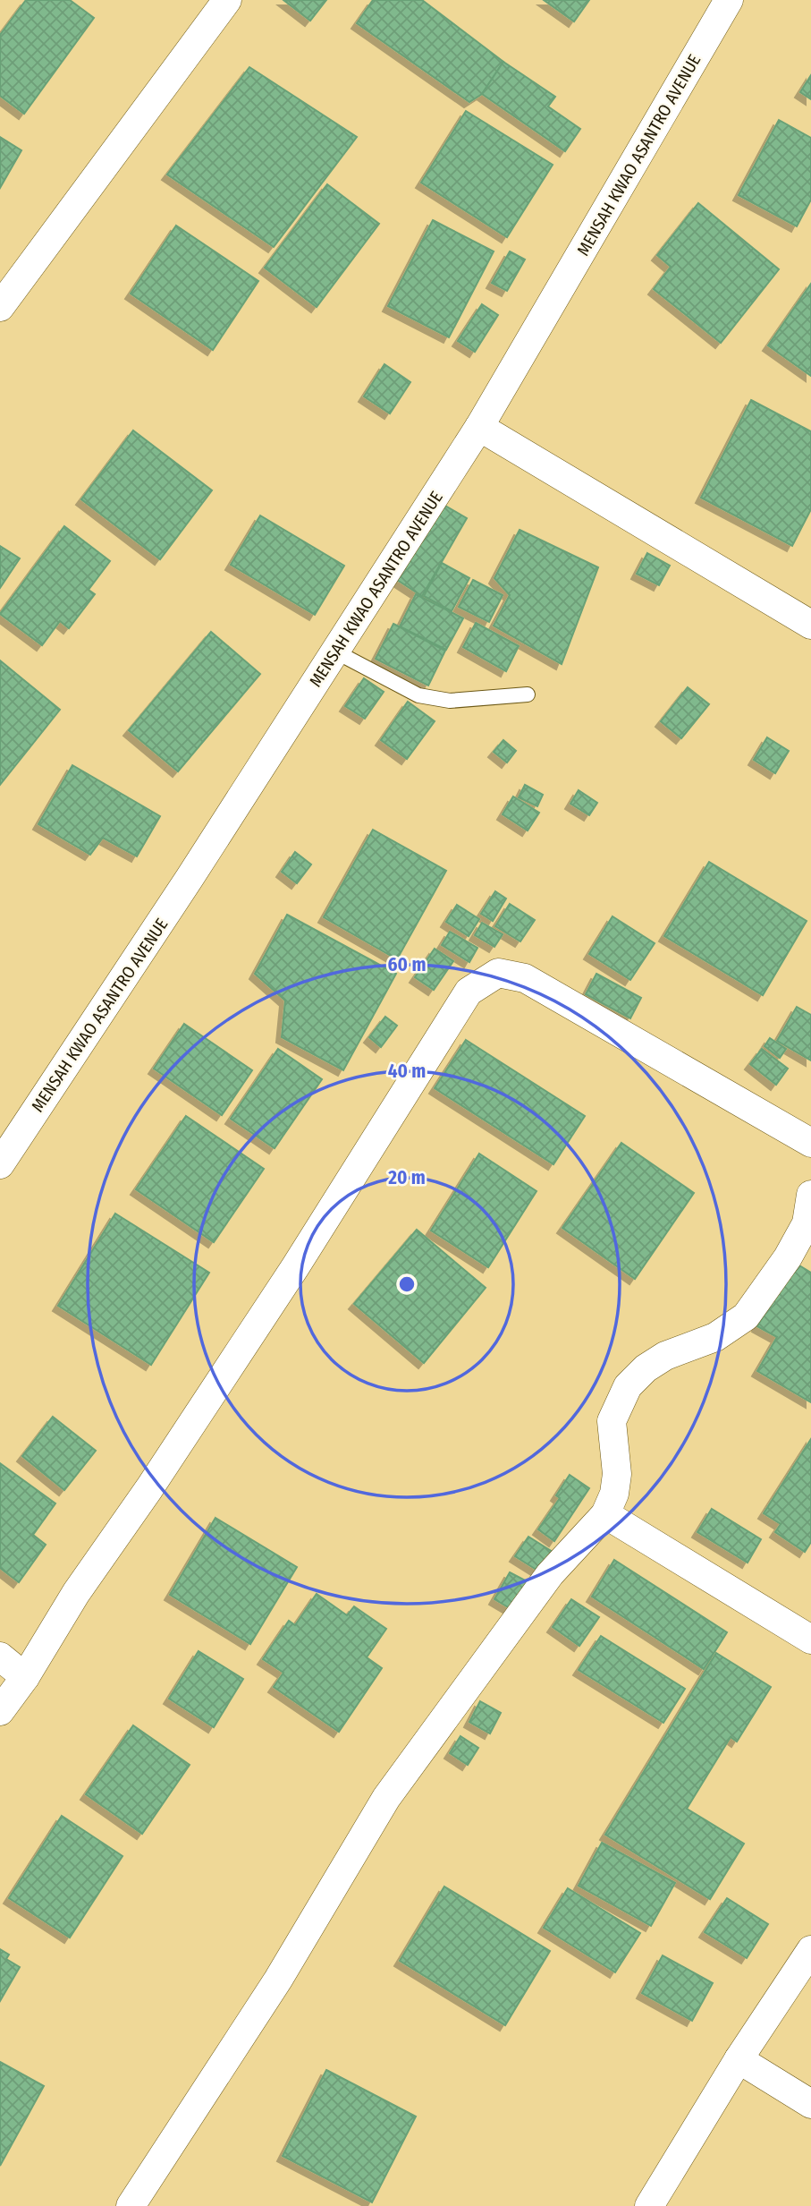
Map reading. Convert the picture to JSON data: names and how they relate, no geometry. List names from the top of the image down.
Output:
{
  "streets": {
    "street": ["MENSAH KWAO ASANTRO AVENUE"]
  },
  "rings": ["60 m", "40 m", "20 m"]
}
